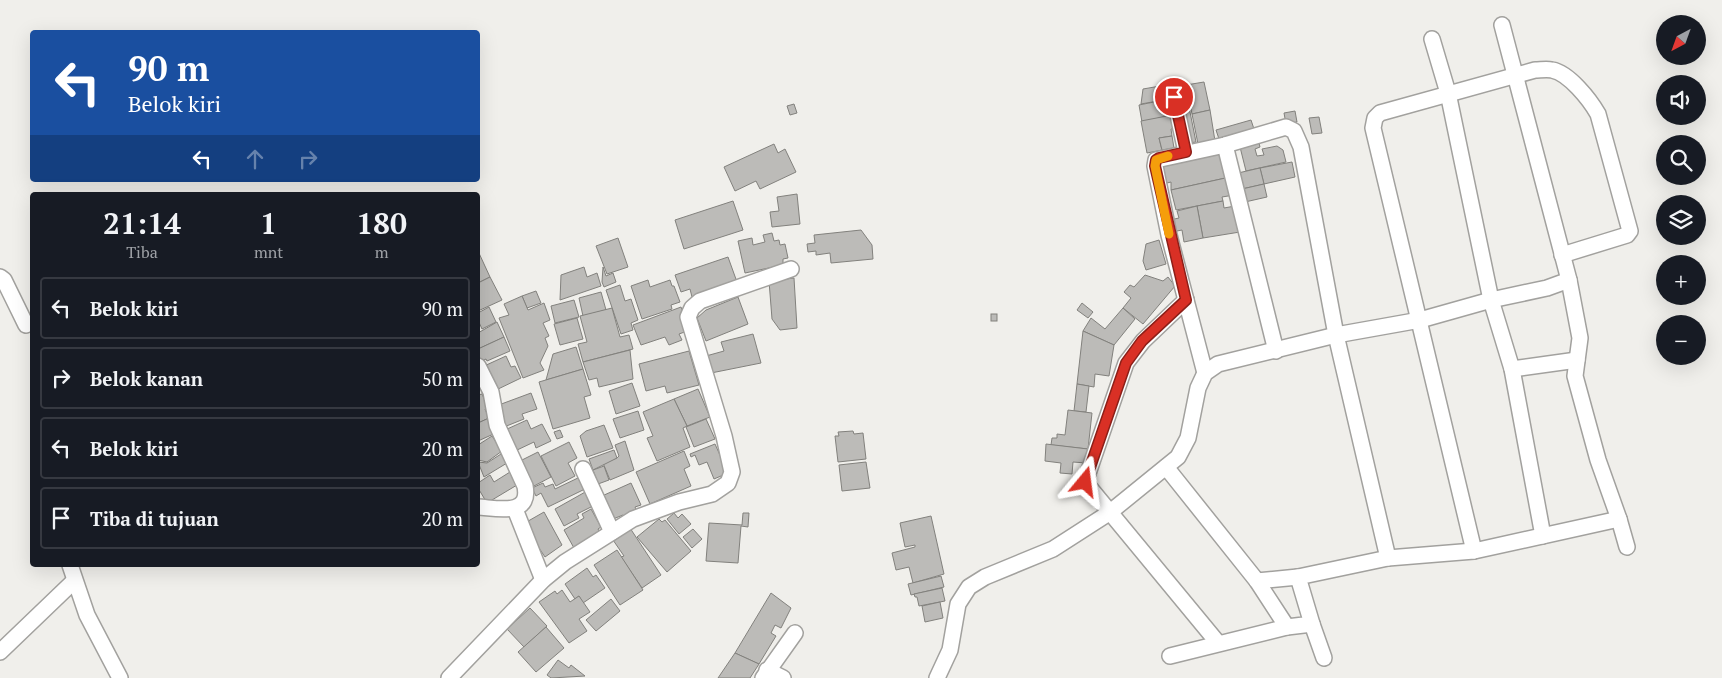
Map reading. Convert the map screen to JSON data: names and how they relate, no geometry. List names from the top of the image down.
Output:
{
  "north": "bottom left",
  "page": {
    "map_buttons": ["+", "−"],
    "turn": ["90 m", "Belok kiri"],
    "eta": [
      "21:14",
      "Tiba",
      "1",
      "mnt",
      "180",
      "m"
    ],
    "list": [
      {
        "name": "Belok kiri",
        "value": "90 m"
      },
      {
        "name": "Belok kanan",
        "value": "50 m"
      },
      {
        "name": "Belok kiri",
        "value": "20 m"
      },
      {
        "name": "Tiba di tujuan",
        "value": "20 m"
      }
    ]
  }
}
